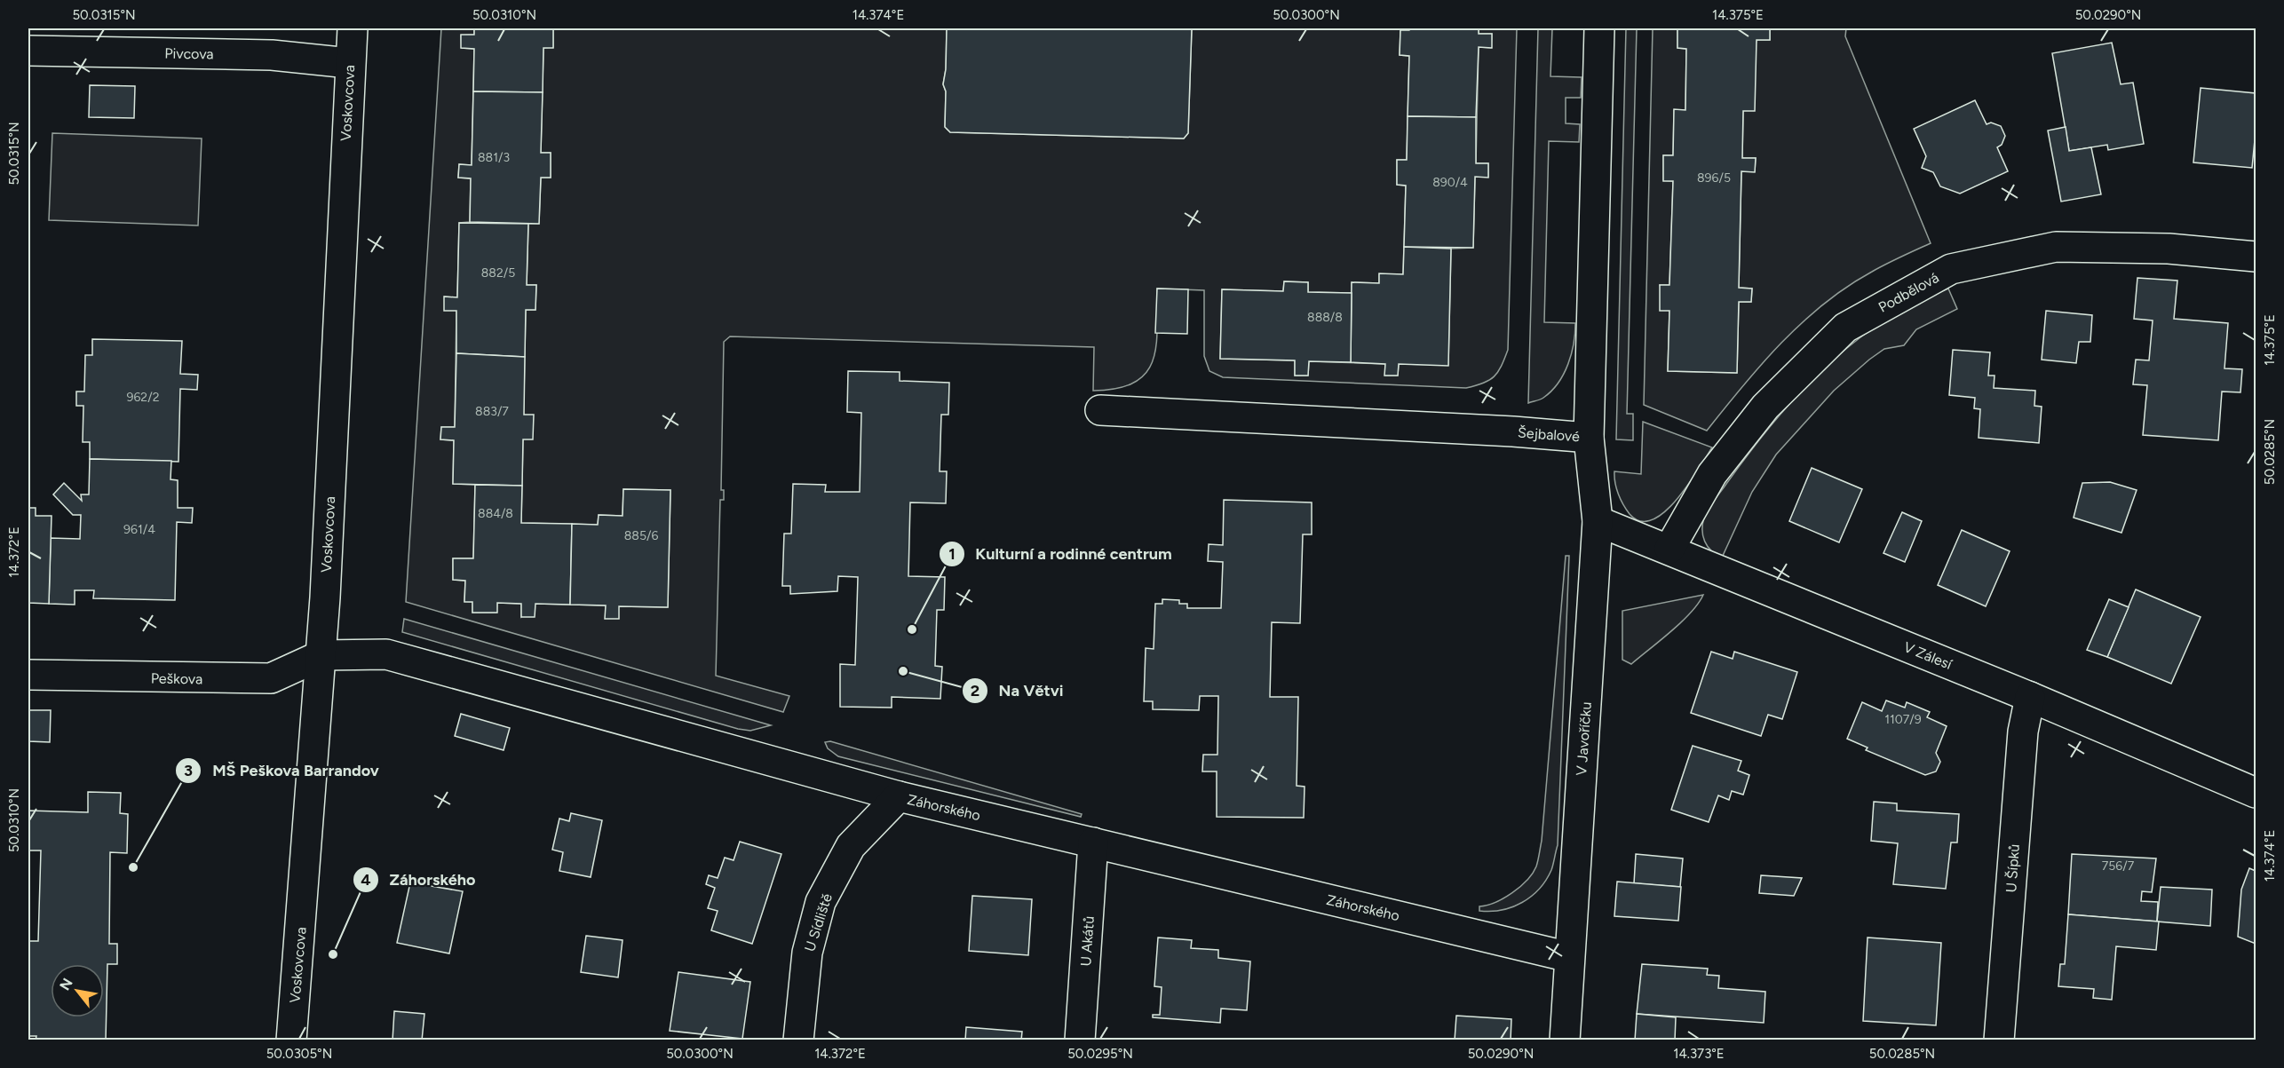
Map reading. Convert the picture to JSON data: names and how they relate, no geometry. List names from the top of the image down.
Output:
{
  "streets": {
    "street": [
      "Pivcova",
      "Voskovcova",
      "Podbělová",
      "Šejbalové",
      "V Zálesí",
      "Peškova",
      "V Javoříčku",
      "Záhorského",
      "U Šípků",
      "U Sídliště",
      "U Akátů"
    ]
  },
  "crossings": [
    ["Pivcova", "Voskovcova"],
    ["Voskovcova", "Peškova"],
    ["Voskovcova", "Záhorského"],
    ["Podbělová", "V Zálesí"],
    ["Šejbalové", "V Javoříčku"],
    ["V Zálesí", "V Javoříčku"],
    ["V Zálesí", "U Šípků"],
    ["Peškova", "Záhorského"],
    ["V Javoříčku", "Záhorského"],
    ["Záhorského", "U Sídliště"],
    ["Záhorského", "U Akátů"]
  ],
  "places": [
    "Kulturní a rodinné centrum",
    "Na Větvi",
    "MŠ Peškova Barrandov",
    "Záhorského"
  ],
  "house_numbers": [
    "881/3",
    "896/5",
    "890/4",
    "882/5",
    "888/8",
    "962/2",
    "883/7",
    "884/8",
    "961/4",
    "885/6",
    "1107/9",
    "756/7"
  ],
  "north": "top left",
  "coordinates": [
    "50.0315°N",
    "50.0310°N",
    "14.374°E",
    "50.0300°N",
    "14.375°E",
    "50.0290°N",
    "50.0285°N",
    "14.372°E",
    "50.0305°N",
    "50.0295°N",
    "14.373°E"
  ]
}
